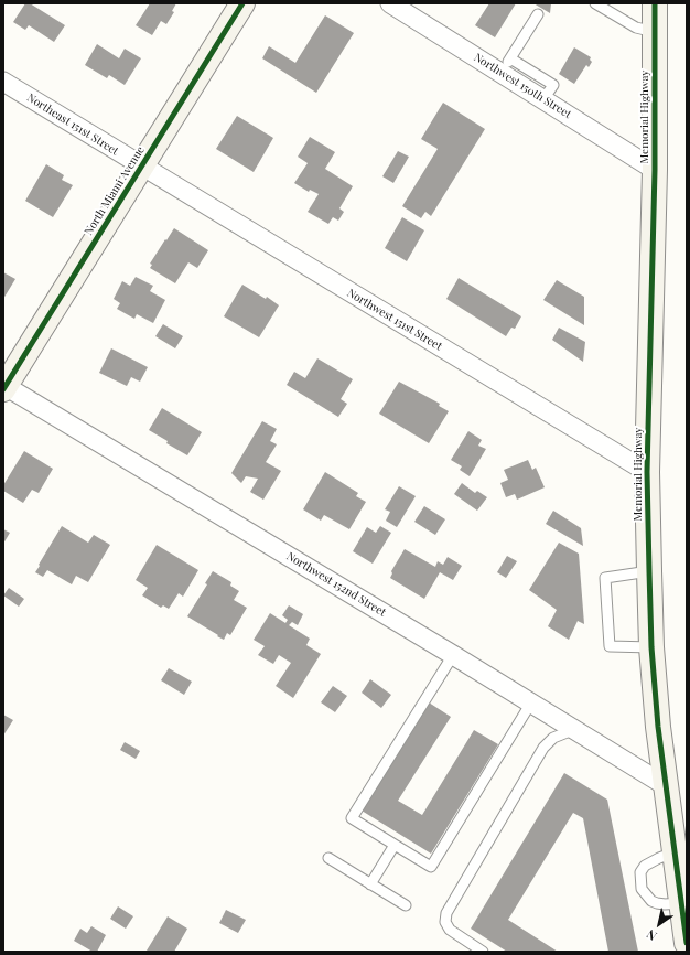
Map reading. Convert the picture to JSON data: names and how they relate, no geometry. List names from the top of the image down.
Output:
{
  "streets": {
    "street": [
      "Northwest 150th Street",
      "Memorial Highway",
      "Northeast 151st Street",
      "North Miami Avenue",
      "Northwest 151st Street",
      "Northwest 152nd Street"
    ]
  },
  "crossings": [
    ["Northwest 150th Street", "Memorial Highway"],
    ["Memorial Highway", "Northwest 151st Street"],
    ["Memorial Highway", "Northwest 152nd Street"],
    ["Northeast 151st Street", "North Miami Avenue"],
    ["Northeast 151st Street", "Northwest 151st Street"],
    ["North Miami Avenue", "Northwest 151st Street"],
    ["North Miami Avenue", "Northwest 152nd Street"]
  ],
  "north": "bottom left"
}
